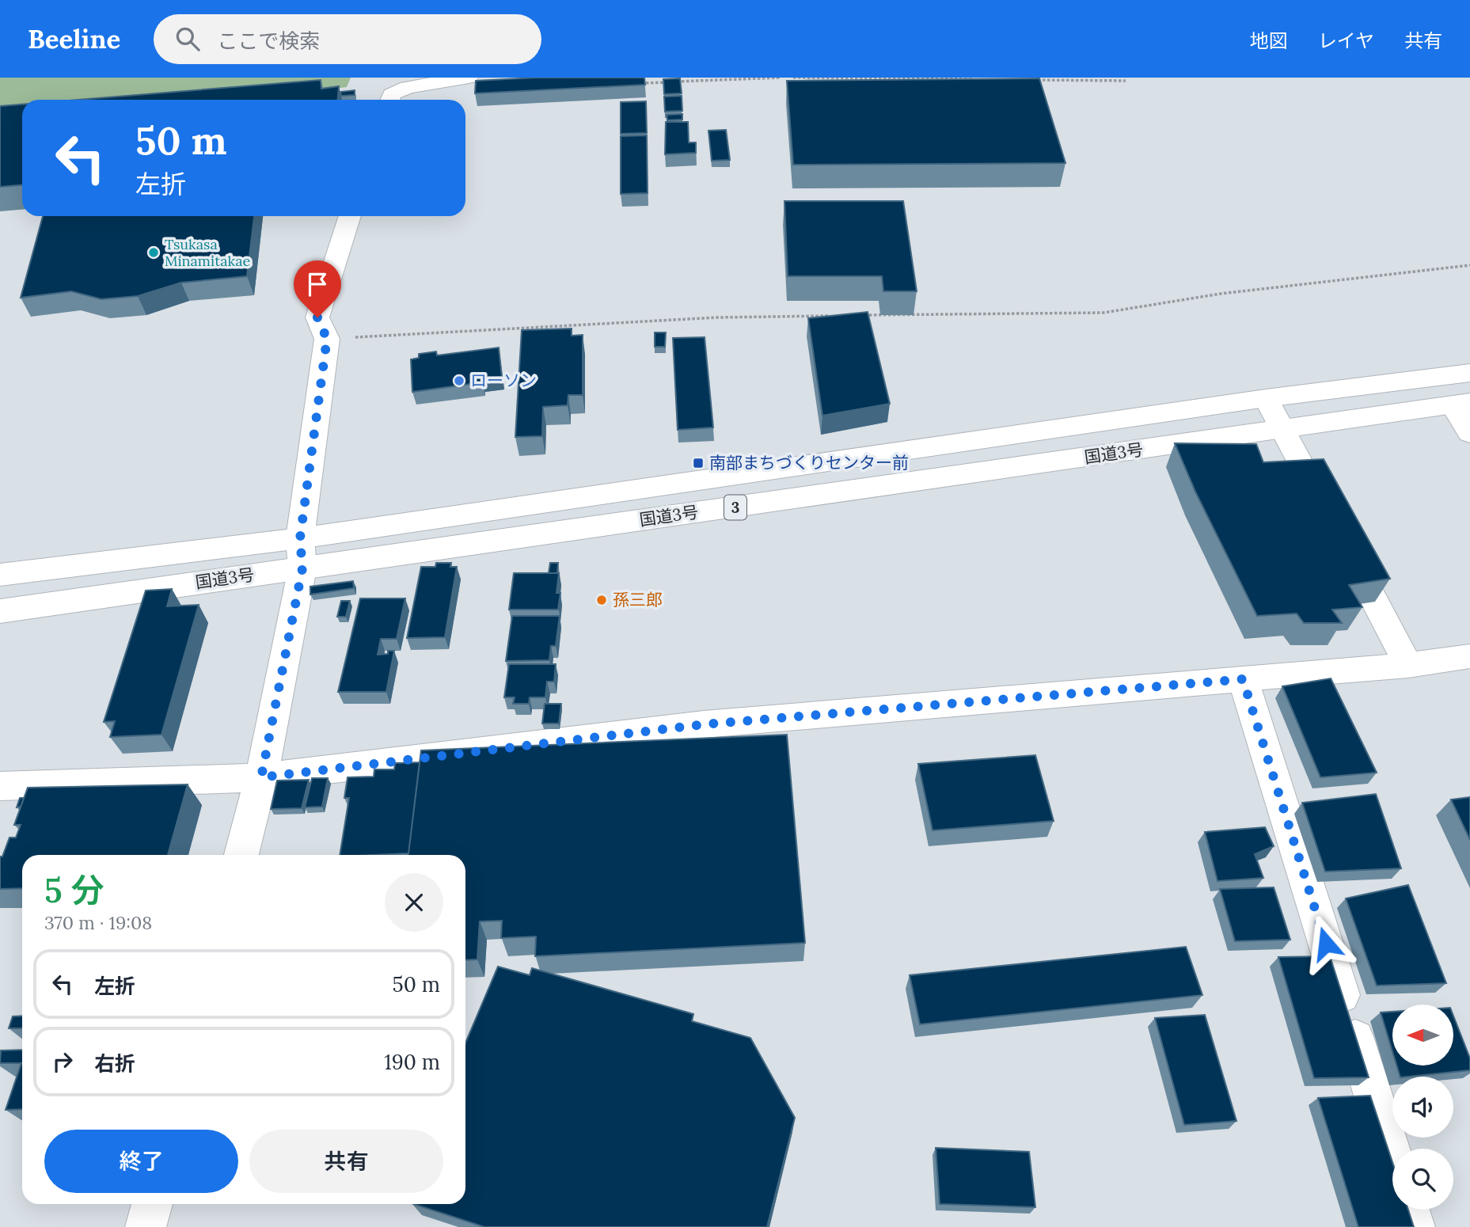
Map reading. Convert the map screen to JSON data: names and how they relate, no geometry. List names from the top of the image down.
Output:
{
  "streets": {
    "main road": ["国道3号", "3"]
  },
  "places": {
    "other": ["Tsukasa Minamitakae", "ローソン", "孫三郎"],
    "transit": ["南部まちづくりセンター前"]
  },
  "north": "left",
  "page": {
    "header": "Beeline",
    "search": "ここで検索",
    "nav": ["地図", "レイヤ", "共有"],
    "turn": ["50 m", "左折"],
    "heading": ["5 分", "370 m · 19:08"],
    "list": [
      {
        "name": "左折",
        "value": "50 m"
      },
      {
        "name": "右折",
        "value": "190 m"
      }
    ],
    "buttons": ["終了", "共有"]
  }
}
